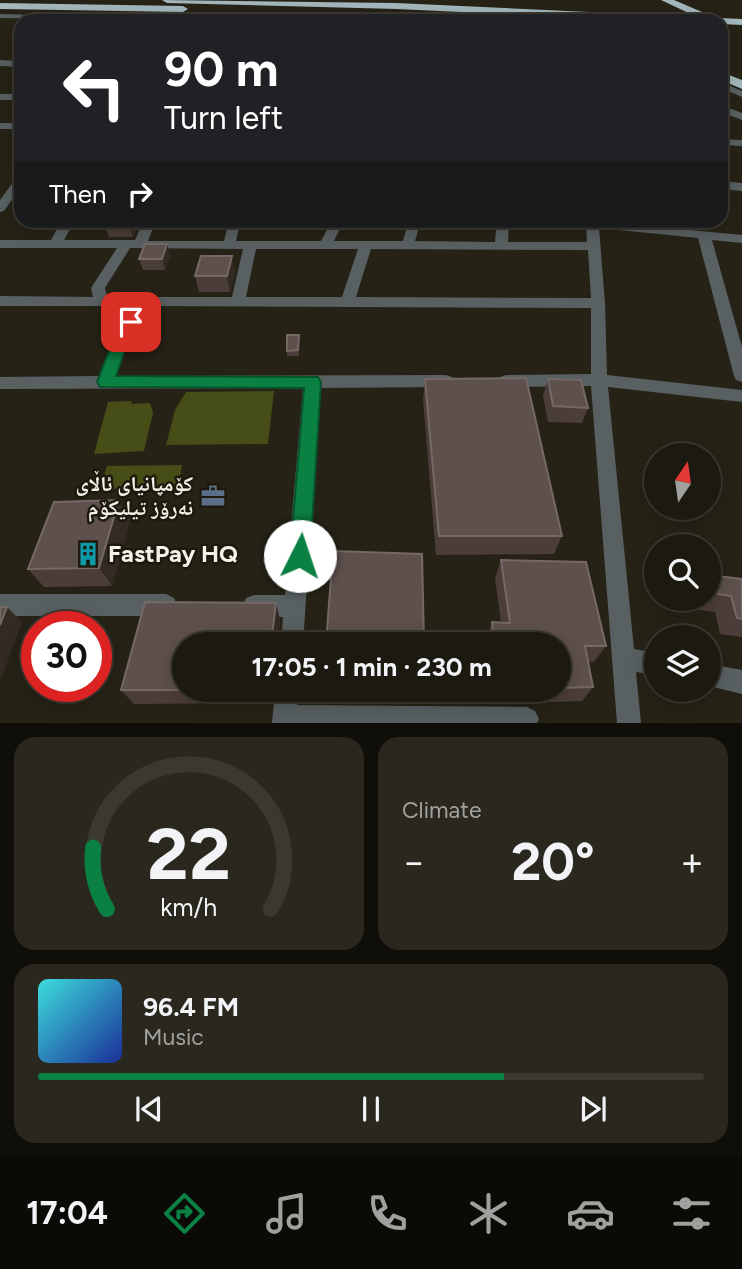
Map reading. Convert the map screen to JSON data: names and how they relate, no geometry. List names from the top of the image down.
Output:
{
  "places": {
    "office": ["كۆمپانیای ئاڵای نه‌رۆز تیلیكۆم"],
    "building": ["FastPay HQ"]
  },
  "north": "top",
  "page": {
    "turn": ["90 m", "Turn left"],
    "then": "Then",
    "limit": "30",
    "trip": "17:05 · 1 min · 230 m",
    "tile": "Climate",
    "heat": ["−", "20°", "+"],
    "song": ["96.4 FM", "Music"],
    "tabs": "17:04",
    "gauge": ["22", "km/h"]
  }
}
